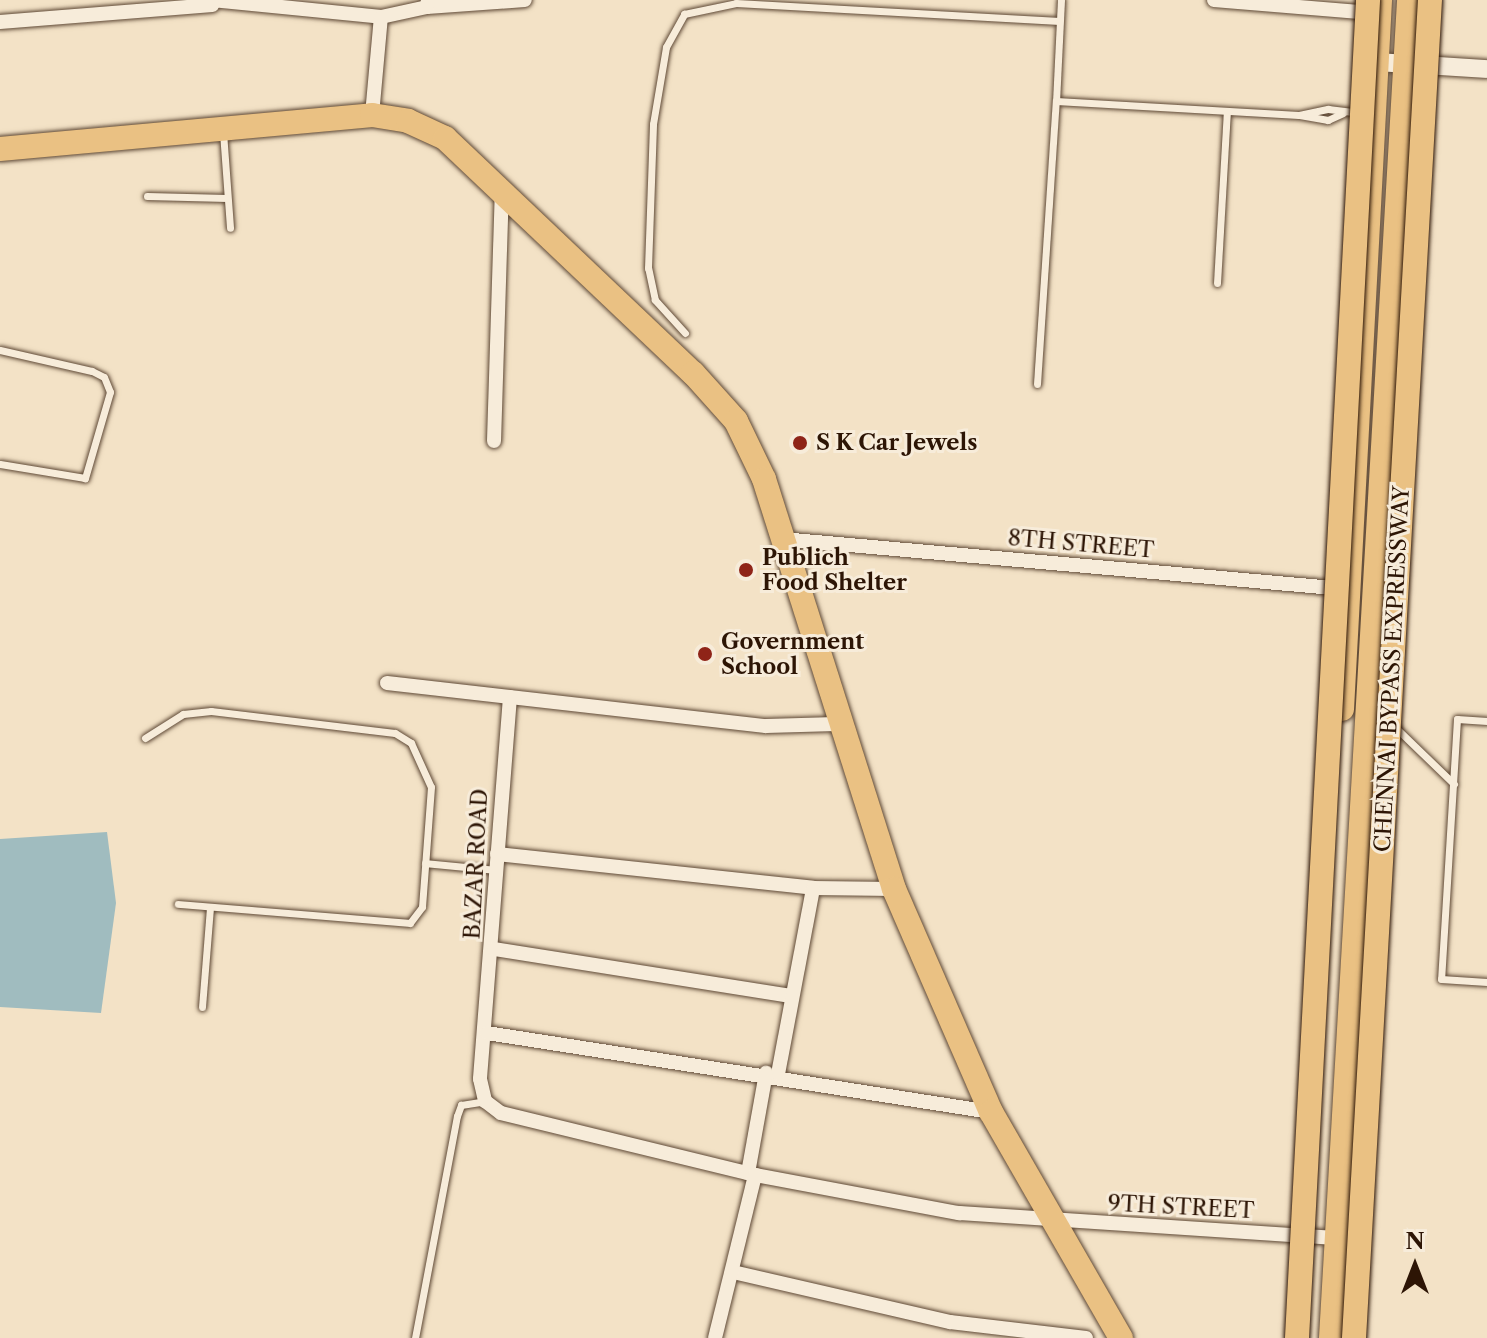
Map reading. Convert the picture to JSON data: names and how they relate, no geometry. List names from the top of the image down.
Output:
{
  "streets": {
    "main road": ["CHENNAI BYPASS EXPRESSWAY"],
    "street": ["8TH STREET", "BAZAR ROAD", "9TH STREET"]
  },
  "crossings": [
    ["BAZAR ROAD", "9TH STREET"]
  ],
  "places": ["S K Car Jewels", "Publich Food Shelter", "Government School"],
  "north": "top"
}
